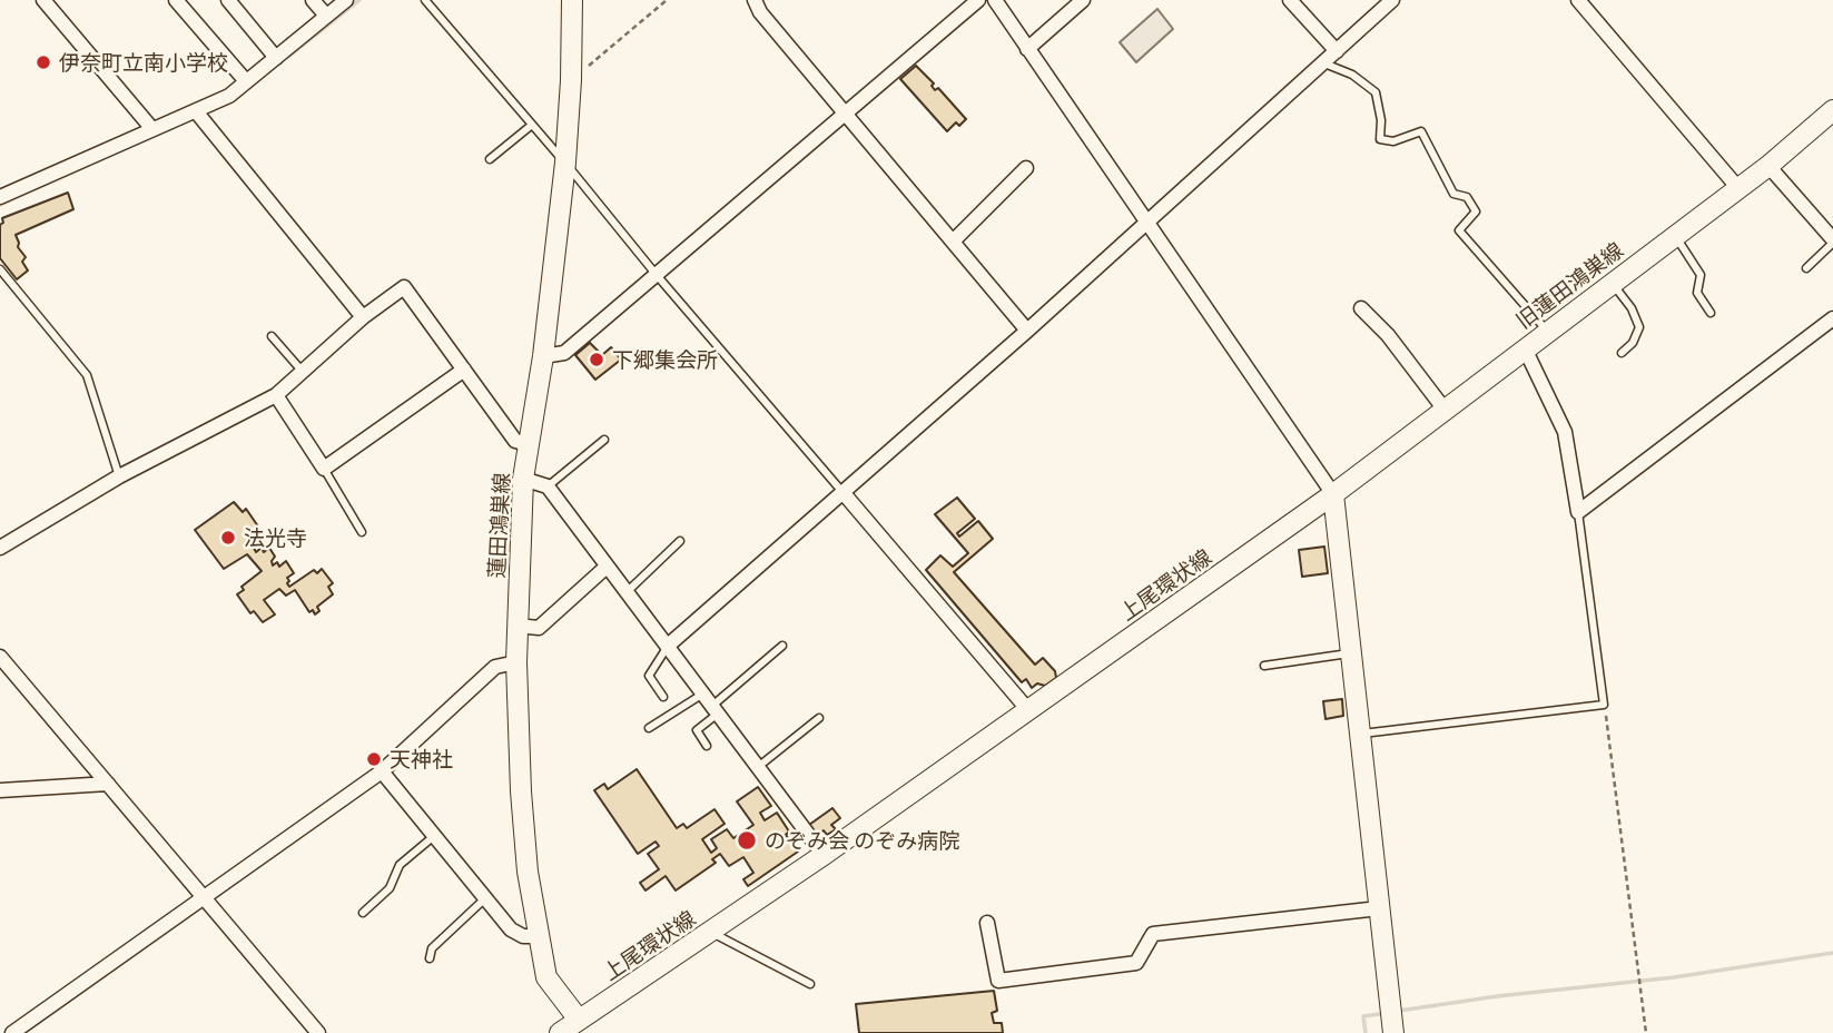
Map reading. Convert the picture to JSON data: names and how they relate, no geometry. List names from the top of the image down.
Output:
{
  "streets": {
    "main road": ["旧蓮田鴻巣線", "蓮田鴻巣線", "上尾環状線"]
  },
  "crossings": [
    ["旧蓮田鴻巣線", "上尾環状線"],
    ["蓮田鴻巣線", "上尾環状線"]
  ],
  "places": [
    "伊奈町立南小学校",
    "下郷集会所",
    "法光寺",
    "天神社",
    "のぞみ会 のぞみ病院"
  ]
}
